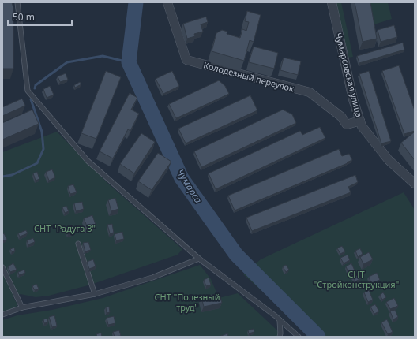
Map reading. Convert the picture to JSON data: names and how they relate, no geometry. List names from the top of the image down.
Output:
{
  "streets": {
    "street": ["Чумарсовская улица", "Колодезный переулок"]
  },
  "crossings": [
    ["Чумарсовская улица", "Колодезный переулок"]
  ],
  "water": ["Чумарса"],
  "parks": ["СНТ \"Радуга 3\"", "СНТ \"Стройконструкция\"", "СНТ \"Полезный труд\""],
  "scale_bar": "50 m"
}
